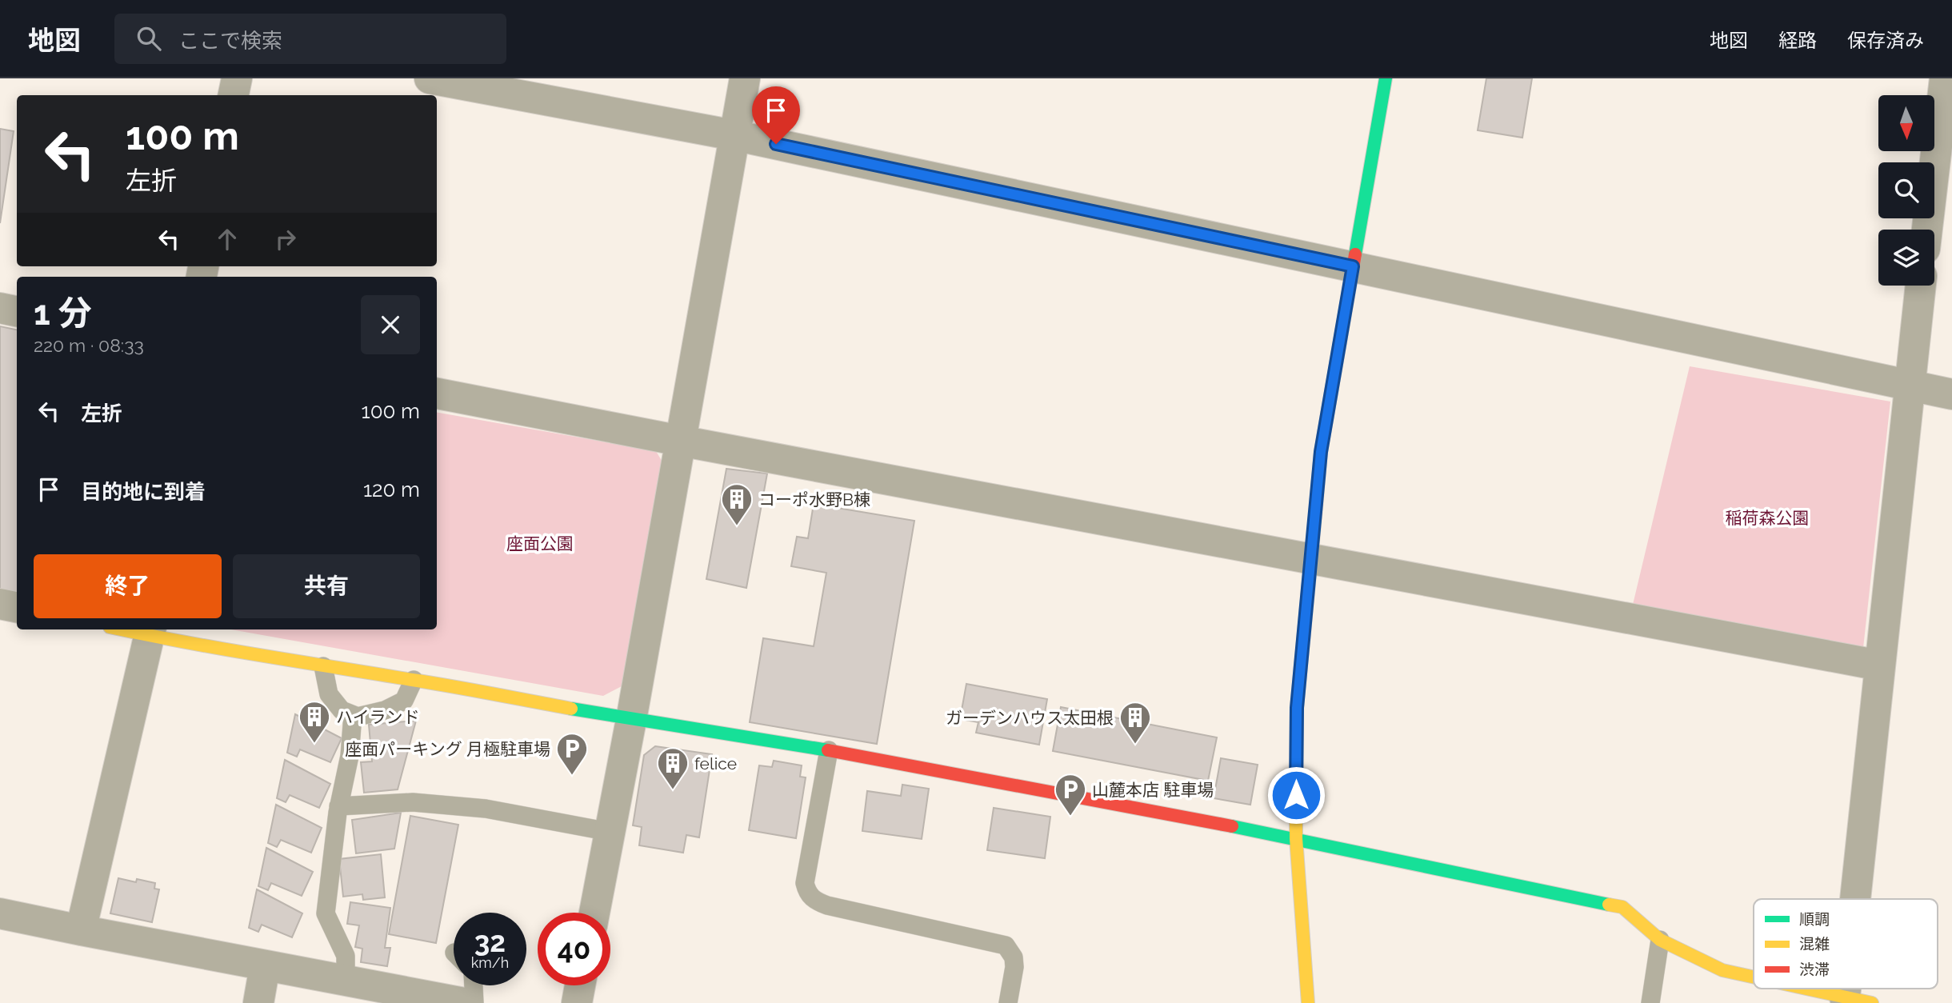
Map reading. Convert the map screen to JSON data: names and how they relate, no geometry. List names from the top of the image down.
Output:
{
  "parks": ["稲荷森公園", "座面公園"],
  "places": {
    "building": [
      "コーポ水野B棟",
      "ハイランド",
      "ガーデンハウス太田根",
      "felice"
    ],
    "parking": ["座面パーキング 月極駐車場", "山麓本店 駐車場"]
  },
  "legend": ["順調", "混雑", "渋滞"],
  "north": "bottom",
  "page": {
    "header": "地図",
    "search": "ここで検索",
    "nav": ["地図", "経路", "保存済み"],
    "turn": ["100 m", "左折"],
    "heading": ["1 分", "220 m · 08:33"],
    "list": [
      {
        "name": "左折",
        "value": "100 m"
      },
      {
        "name": "目的地に到着",
        "value": "120 m"
      }
    ],
    "buttons": ["終了", "共有"],
    "speed": "32 km/h",
    "limit": "40"
  }
}
